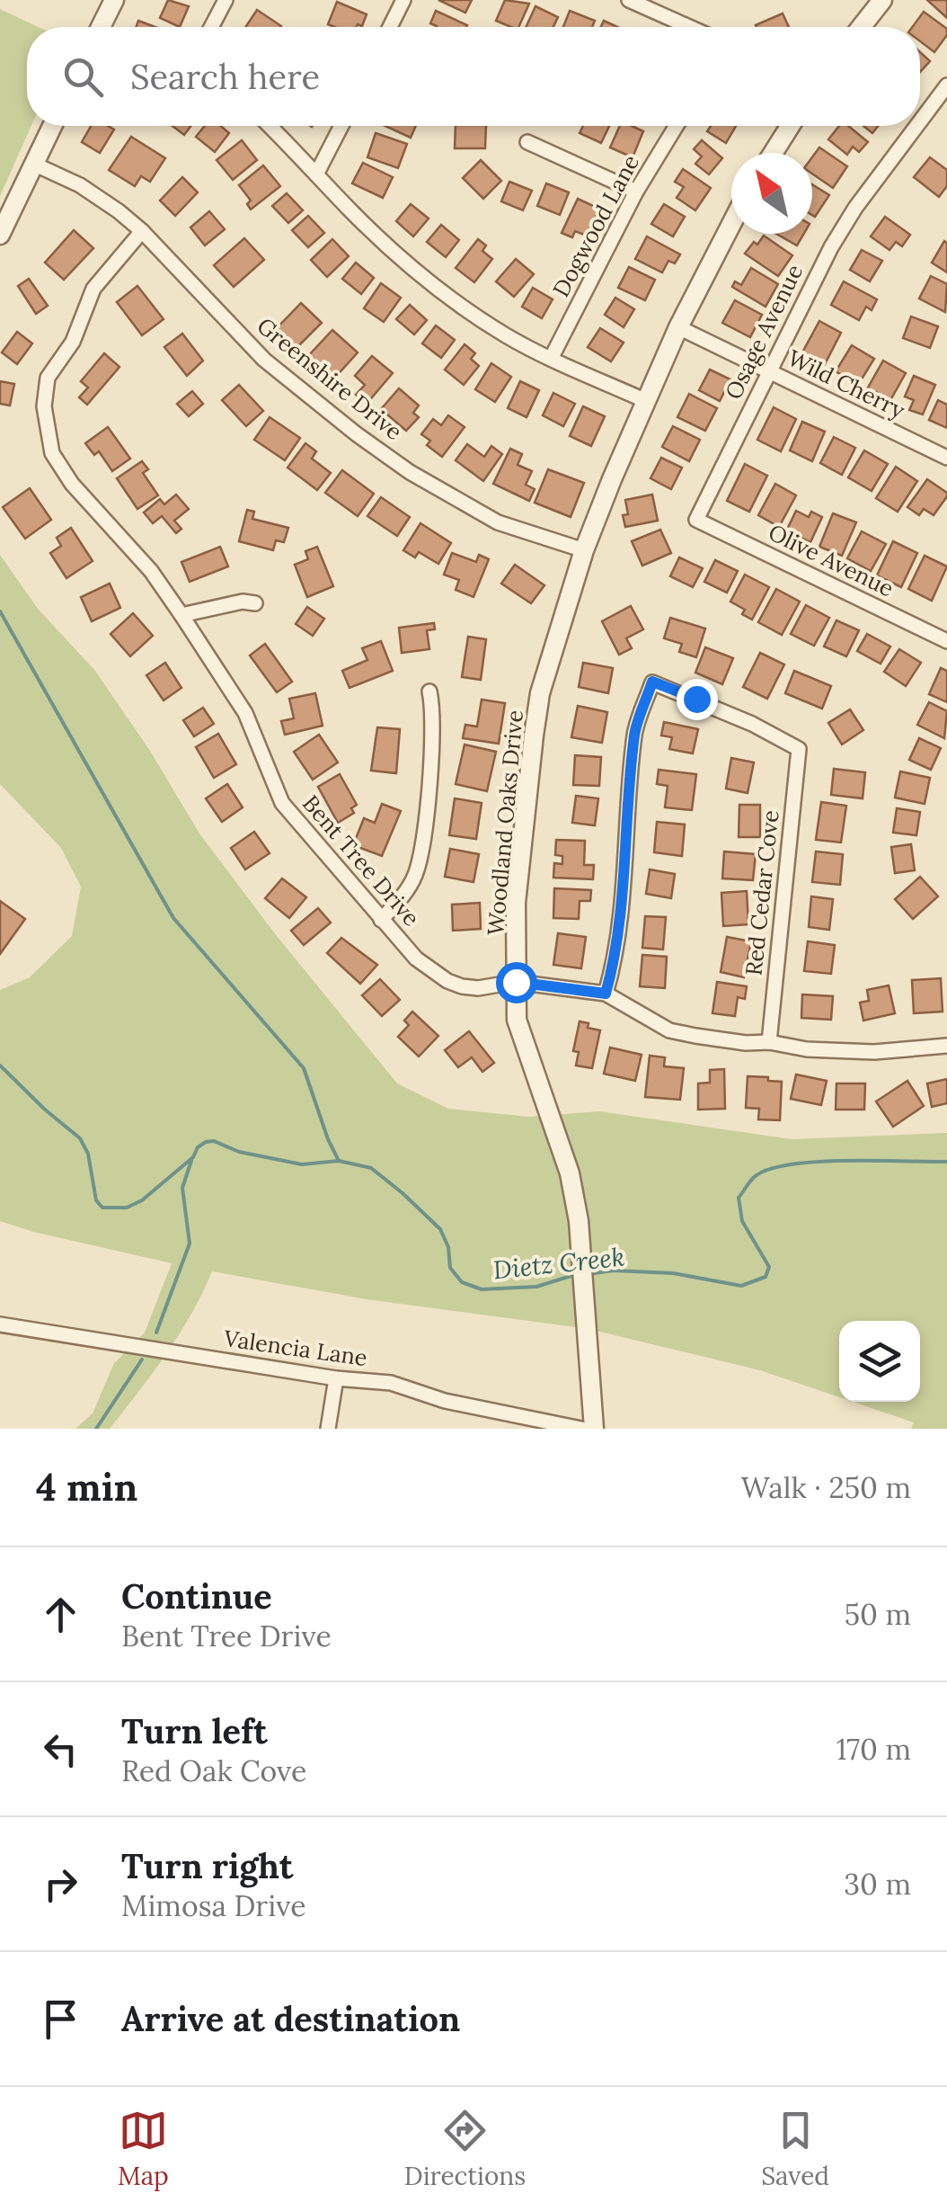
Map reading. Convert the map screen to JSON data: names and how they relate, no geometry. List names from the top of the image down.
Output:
{
  "streets": {
    "street": [
      "Dogwood Lane",
      "Osage Avenue",
      "Greenshire Drive",
      "Wild Cherry",
      "Olive Avenue",
      "Woodland Oaks Drive",
      "Bent Tree Drive",
      "Red Cedar Cove",
      "Valencia Lane"
    ]
  },
  "crossings": [
    ["Osage Avenue", "Wild Cherry"],
    ["Osage Avenue", "Olive Avenue"],
    ["Greenshire Drive", "Woodland Oaks Drive"],
    ["Greenshire Drive", "Bent Tree Drive"],
    ["Wild Cherry", "Woodland Oaks Drive"],
    ["Woodland Oaks Drive", "Bent Tree Drive"],
    ["Bent Tree Drive", "Red Cedar Cove"]
  ],
  "water": ["Dietz Creek"],
  "north": "top left",
  "page": {
    "search": "Search here",
    "heading": ["4 min", "Walk · 250 m"],
    "list": [
      ["Continue", "Bent Tree Drive", "50 m"],
      ["Turn left", "Red Oak Cove", "170 m"],
      ["Turn right", "Mimosa Drive", "30 m"],
      "Arrive at destination"
    ],
    "nav": ["Map", "Directions", "Saved"]
  }
}
